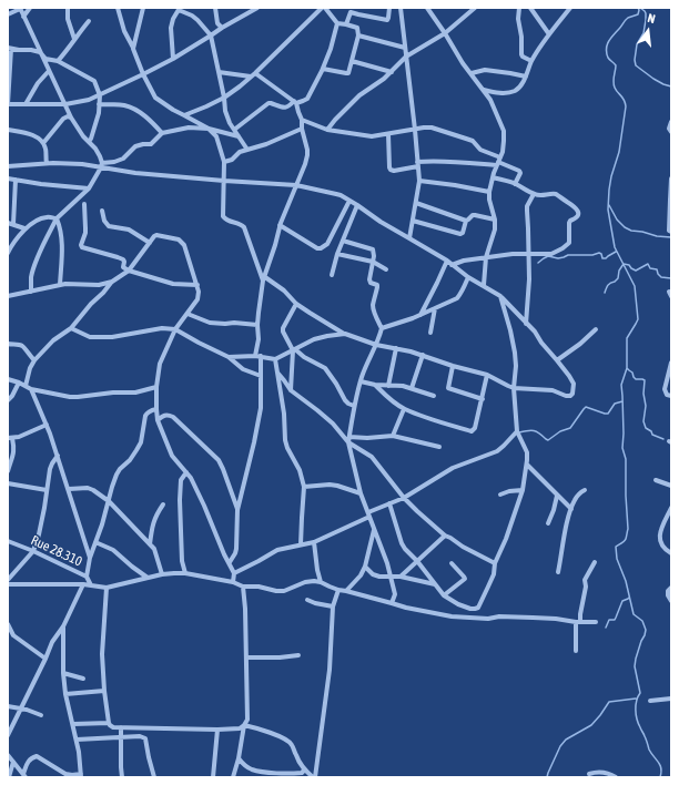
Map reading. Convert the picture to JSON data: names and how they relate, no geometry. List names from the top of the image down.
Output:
{
  "streets": {
    "street": ["Rue 28.310"]
  },
  "north": "top"
}
